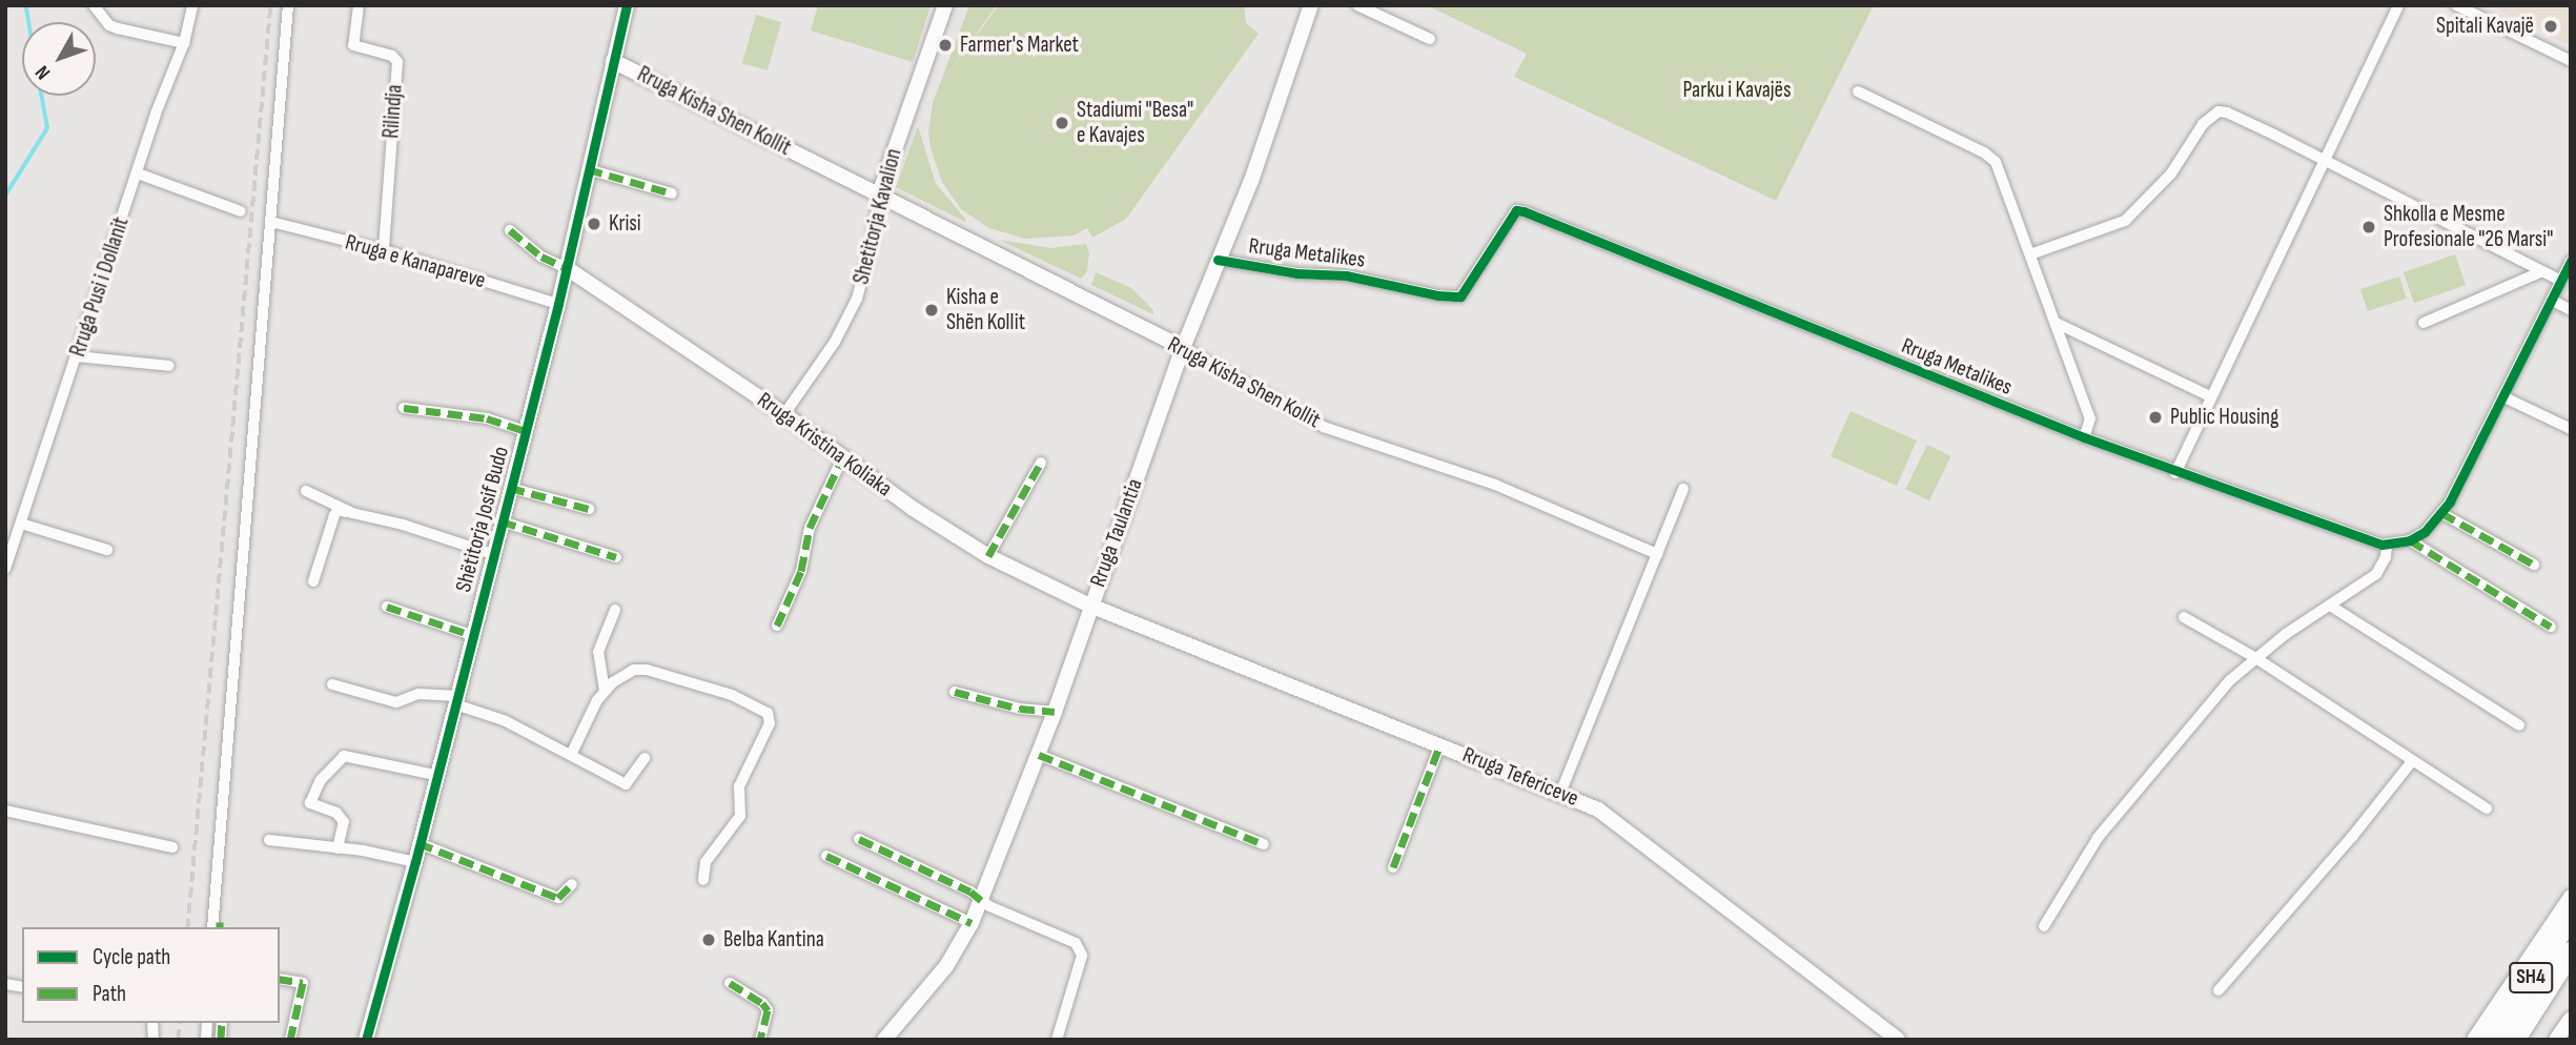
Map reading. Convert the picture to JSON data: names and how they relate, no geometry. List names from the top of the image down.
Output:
{
  "streets": {
    "highway": ["SH4"],
    "street": [
      "Rilindja",
      "Rruga Kisha Shen Kollit",
      "Shetitorja Kavalion",
      "Rruga Metalikes",
      "Rruga e Kanapareve",
      "Rruga Pusi i Dollanit",
      "Rruga Kristina Koliaka",
      "Shëtitorja Josif Budo",
      "Rruga Taulantia",
      "Rruga Tefericeve"
    ]
  },
  "crossings": [
    ["Rilindja", "Rruga e Kanapareve"],
    ["Rruga Kisha Shen Kollit", "Shetitorja Kavalion"],
    ["Rruga Kisha Shen Kollit", "Shëtitorja Josif Budo"],
    ["Rruga Kisha Shen Kollit", "Rruga Taulantia"],
    ["Shetitorja Kavalion", "Rruga Kristina Koliaka"],
    ["Rruga Metalikes", "Rruga Taulantia"],
    ["Rruga e Kanapareve", "Shëtitorja Josif Budo"],
    ["Rruga Kristina Koliaka", "Shëtitorja Josif Budo"],
    ["Rruga Kristina Koliaka", "Rruga Taulantia"],
    ["Rruga Kristina Koliaka", "Rruga Tefericeve"],
    ["Rruga Taulantia", "Rruga Tefericeve"]
  ],
  "parks": ["Parku i Kavajës"],
  "places": [
    "Spitali Kavajë",
    "Farmer's Market",
    "Stadiumi \"Besa\" e Kavajes",
    "Krisi",
    "Shkolla e Mesme Profesionale \"26 Marsi\"",
    "Kisha e Shën Kollit",
    "Public Housing",
    "Belba Kantina"
  ],
  "legend": ["Cycle path", "Path"],
  "north": "bottom left"
}
